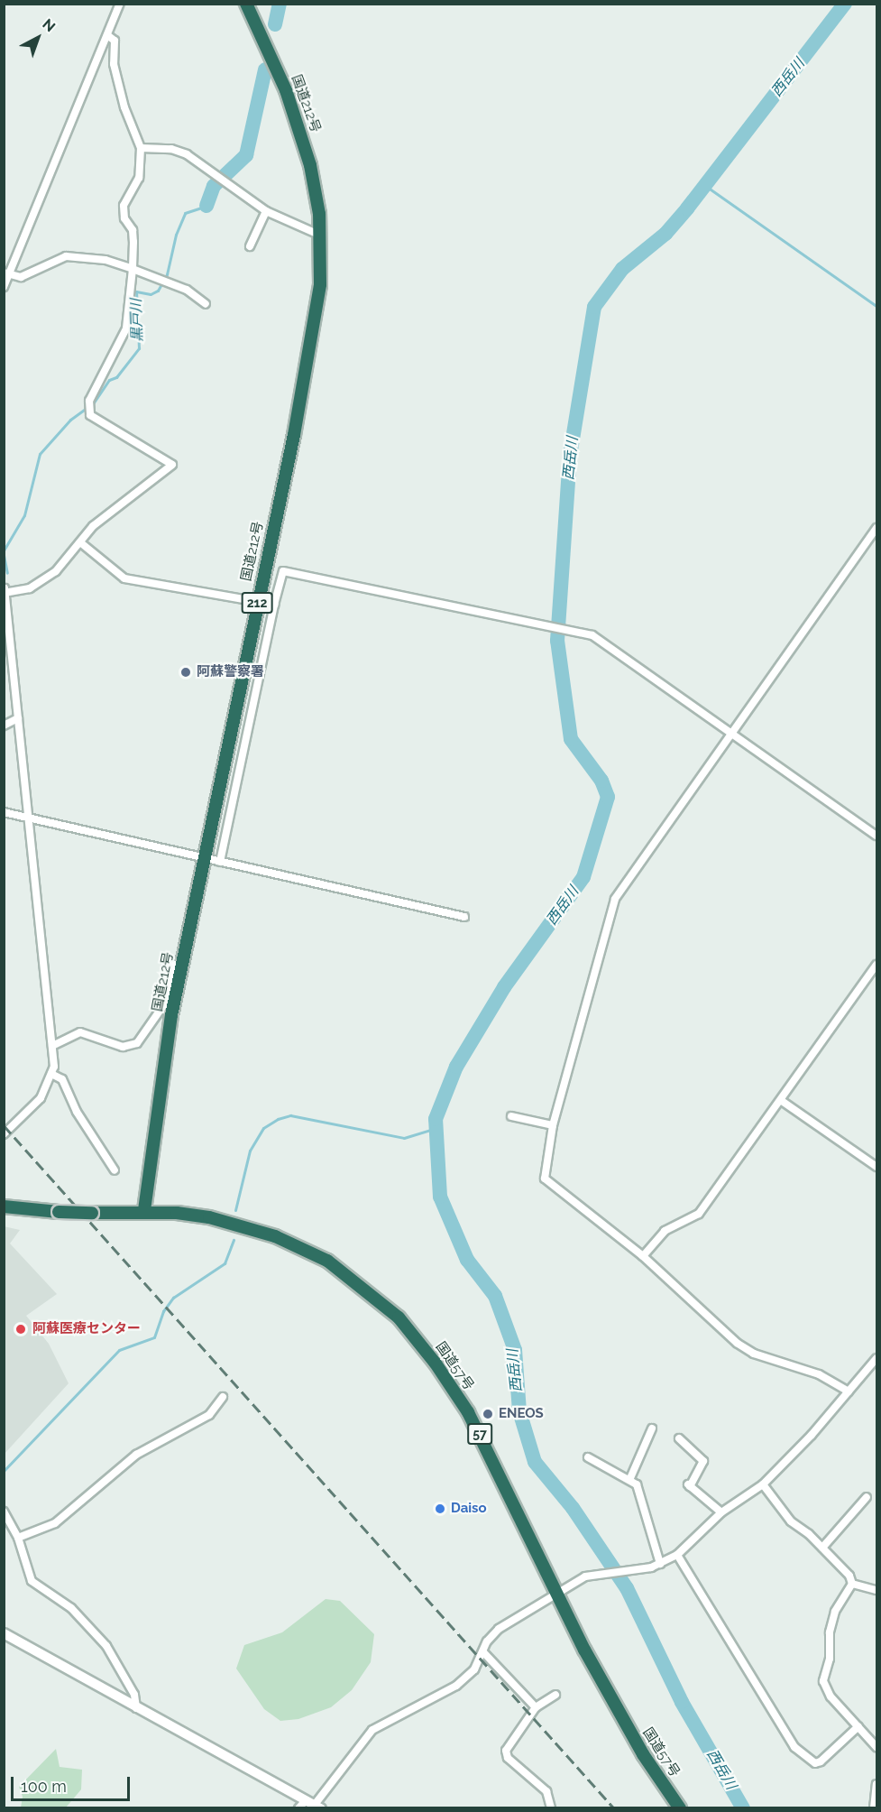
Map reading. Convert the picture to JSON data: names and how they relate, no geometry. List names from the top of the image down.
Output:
{
  "streets": {
    "highway": [
      "国道212号",
      "212",
      "国道57号",
      "57"
    ]
  },
  "crossings": [
    ["国道212号", "国道57号"]
  ],
  "water": ["西岳川", "黒戸川"],
  "places": [
    "阿蘇警察署",
    "阿蘇医療センター",
    "ENEOS",
    "Daiso"
  ],
  "scale_bar": "100 m",
  "north": "top right"
}
